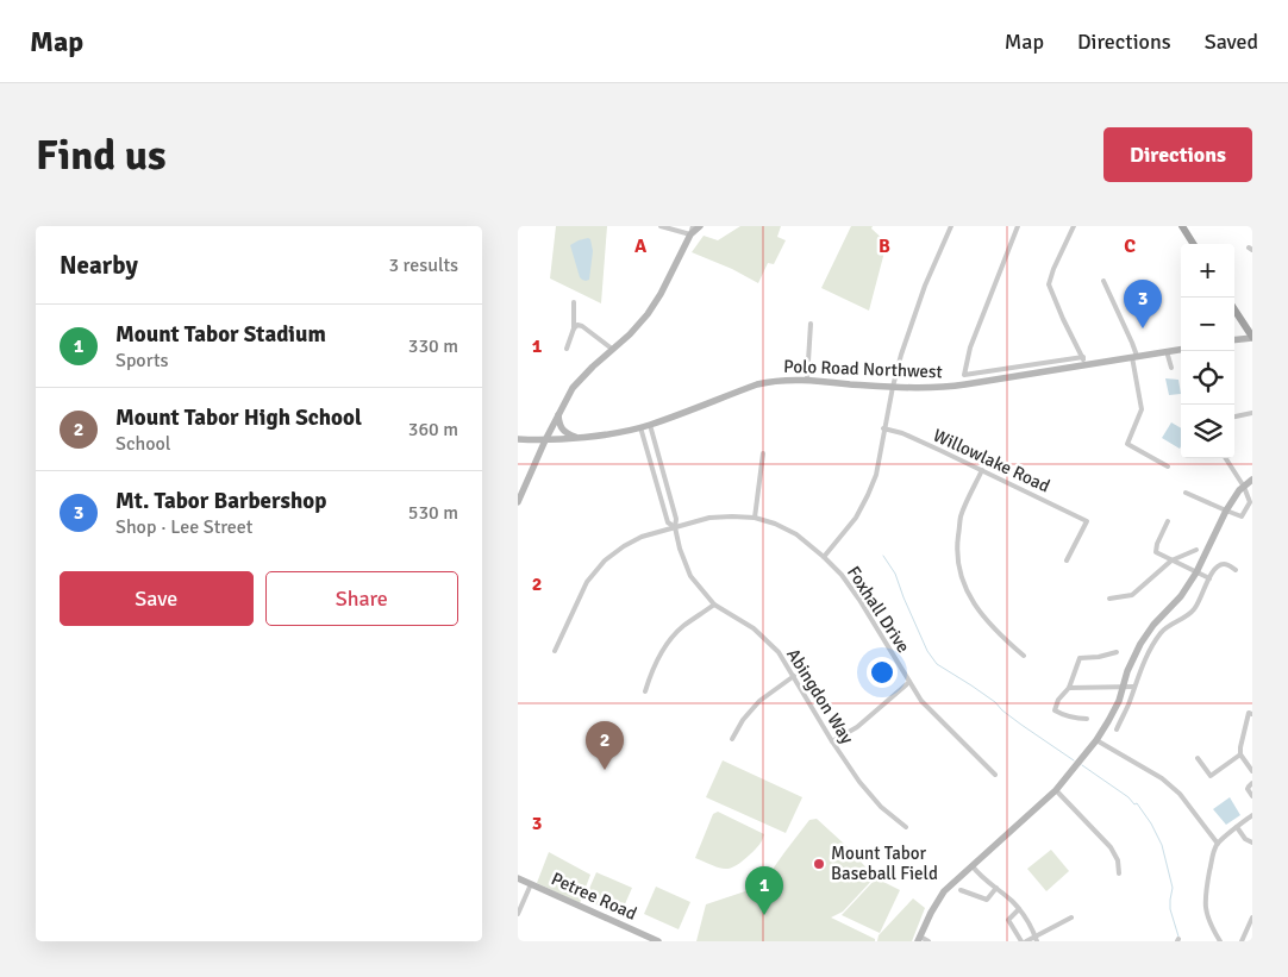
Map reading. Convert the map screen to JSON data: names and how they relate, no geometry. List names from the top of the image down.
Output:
{
  "streets": {
    "street": [
      "Polo Road Northwest",
      "Willowlake Road",
      "Foxhall Drive",
      "Abingdon Way",
      "Petree Road"
    ]
  },
  "crossings": [
    ["Polo Road Northwest", "Abingdon Way"],
    ["Foxhall Drive", "Abingdon Way"]
  ],
  "places": ["Mount Tabor Baseball Field"],
  "page": {
    "header": "Map",
    "nav": ["Map", "Directions", "Saved"],
    "buttons": [
      "Directions",
      ["Save", "Share"]
    ],
    "title": "Find us",
    "heading": ["Nearby", "3 results"],
    "map_buttons": ["+", "−"],
    "pins": ["3", "2", "1"],
    "list": [
      {
        "mark": "1",
        "name": "Mount Tabor Stadium",
        "note": "Sports",
        "value": "330 m"
      },
      {
        "mark": "2",
        "name": "Mount Tabor High School",
        "note": "School",
        "value": "360 m"
      },
      {
        "mark": "3",
        "name": "Mt. Tabor Barbershop",
        "note": "Shop · Lee Street",
        "value": "530 m"
      }
    ]
  },
  "grid": {
    "columns": ["A", "B", "C"],
    "rows": ["1", "2", "3"]
  }
}
